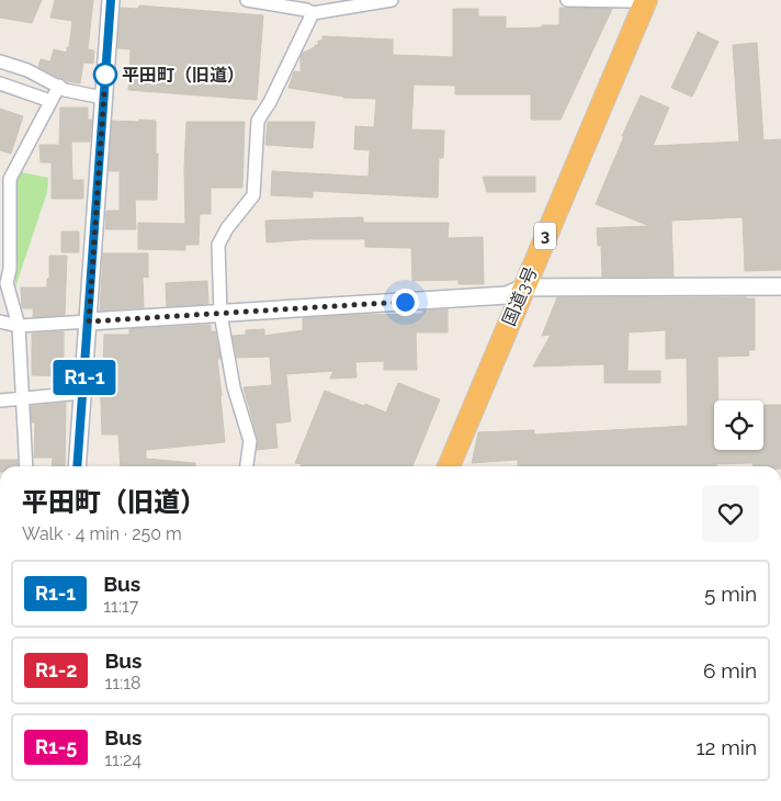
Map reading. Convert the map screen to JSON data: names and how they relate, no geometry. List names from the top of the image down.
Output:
{
  "streets": {
    "highway": ["3", "国道3号"]
  },
  "places": ["平田町（旧道）"],
  "lines": ["bus line R1-1"],
  "page": {
    "on_map": "R1-1",
    "heading": ["平田町（旧道）", "Walk · 4 min · 250 m"],
    "list": [
      {
        "mark": "R1-1",
        "name": "Bus",
        "note": "11:17",
        "value": "5 min"
      },
      {
        "mark": "R1-2",
        "name": "Bus",
        "note": "11:18",
        "value": "6 min"
      },
      {
        "mark": "R1-5",
        "name": "Bus",
        "note": "11:24",
        "value": "12 min"
      }
    ]
  }
}
